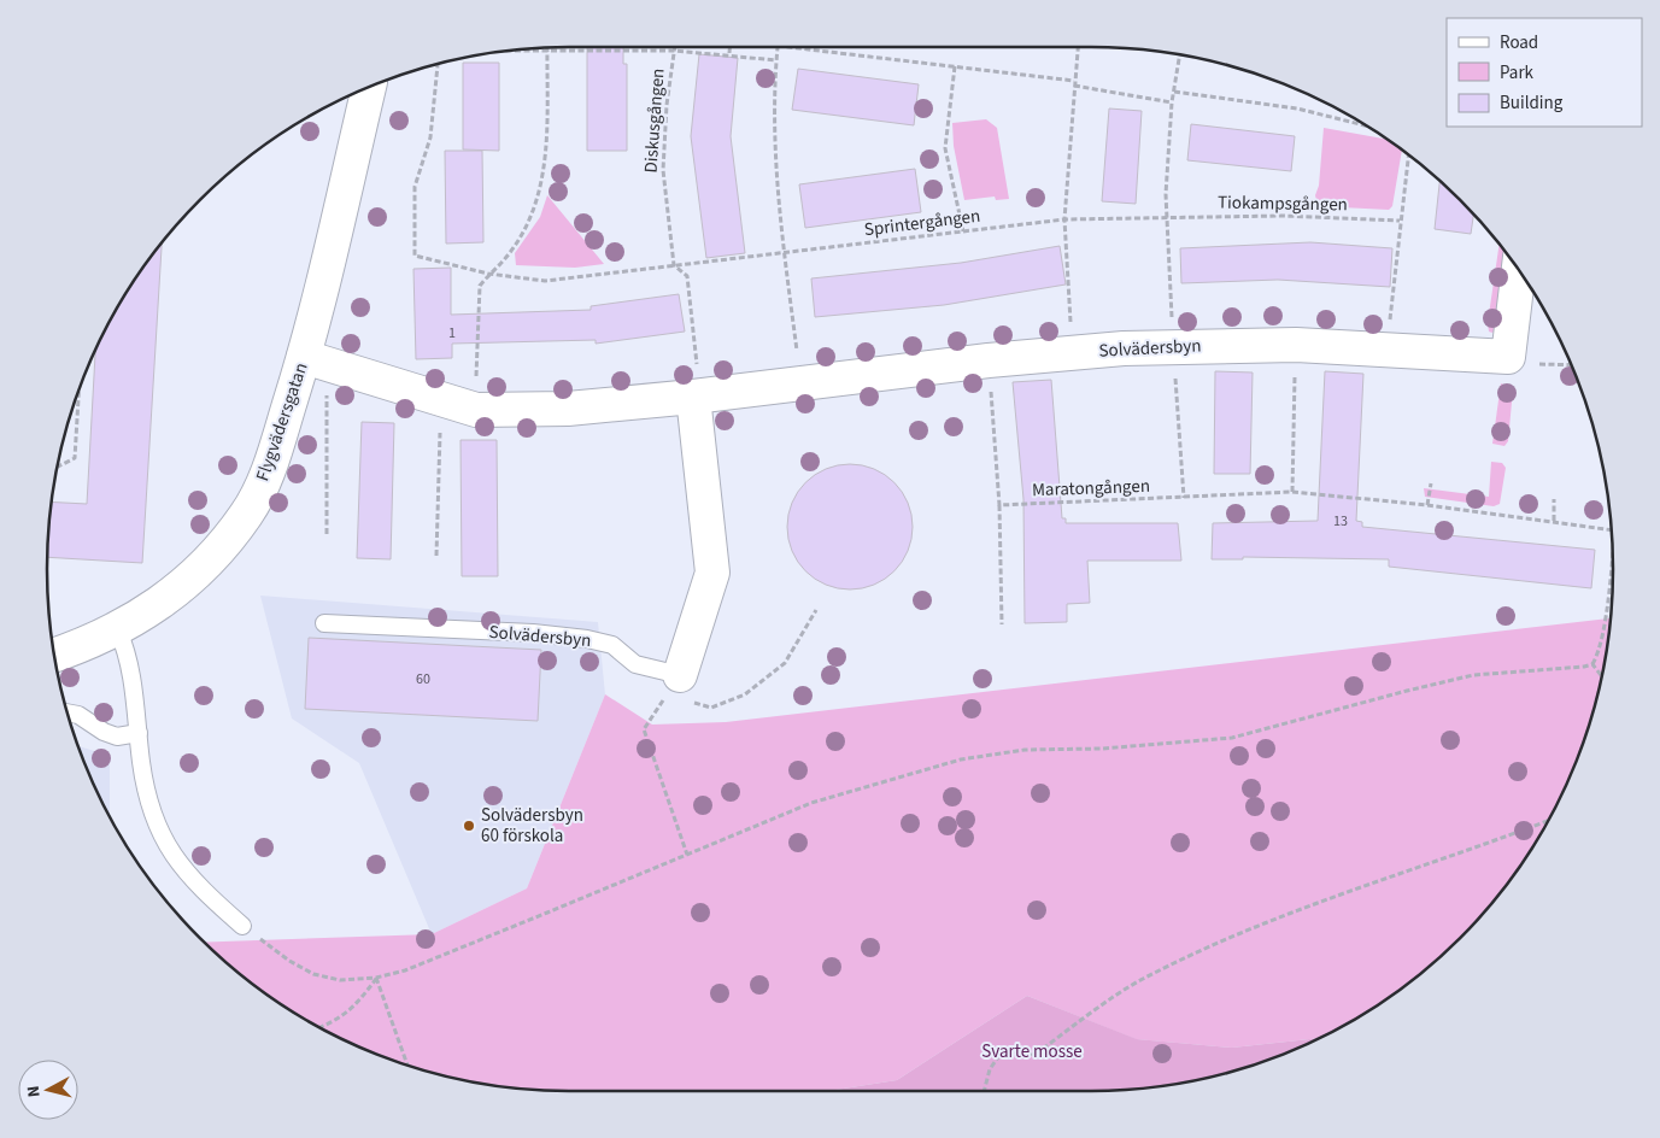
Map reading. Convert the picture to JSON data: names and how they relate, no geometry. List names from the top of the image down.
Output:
{
  "streets": {
    "street": ["Solvädersbyn", "Flygvädersgatan"],
    "path": [
      "Diskusgången",
      "Tiokampsgången",
      "Sprintergången",
      "Maratongången"
    ]
  },
  "crossings": [
    ["Diskusgången", "Sprintergången"],
    ["Diskusgången", "Solvädersbyn"],
    ["Tiokampsgången", "Sprintergången"],
    ["Solvädersbyn", "Flygvädersgatan"]
  ],
  "parks": ["Svarte mosse"],
  "places": ["Solvädersbyn 60 förskola"],
  "house_numbers": ["1", "13", "60"],
  "legend": ["Road", "Park", "Building"],
  "north": "left"
}
